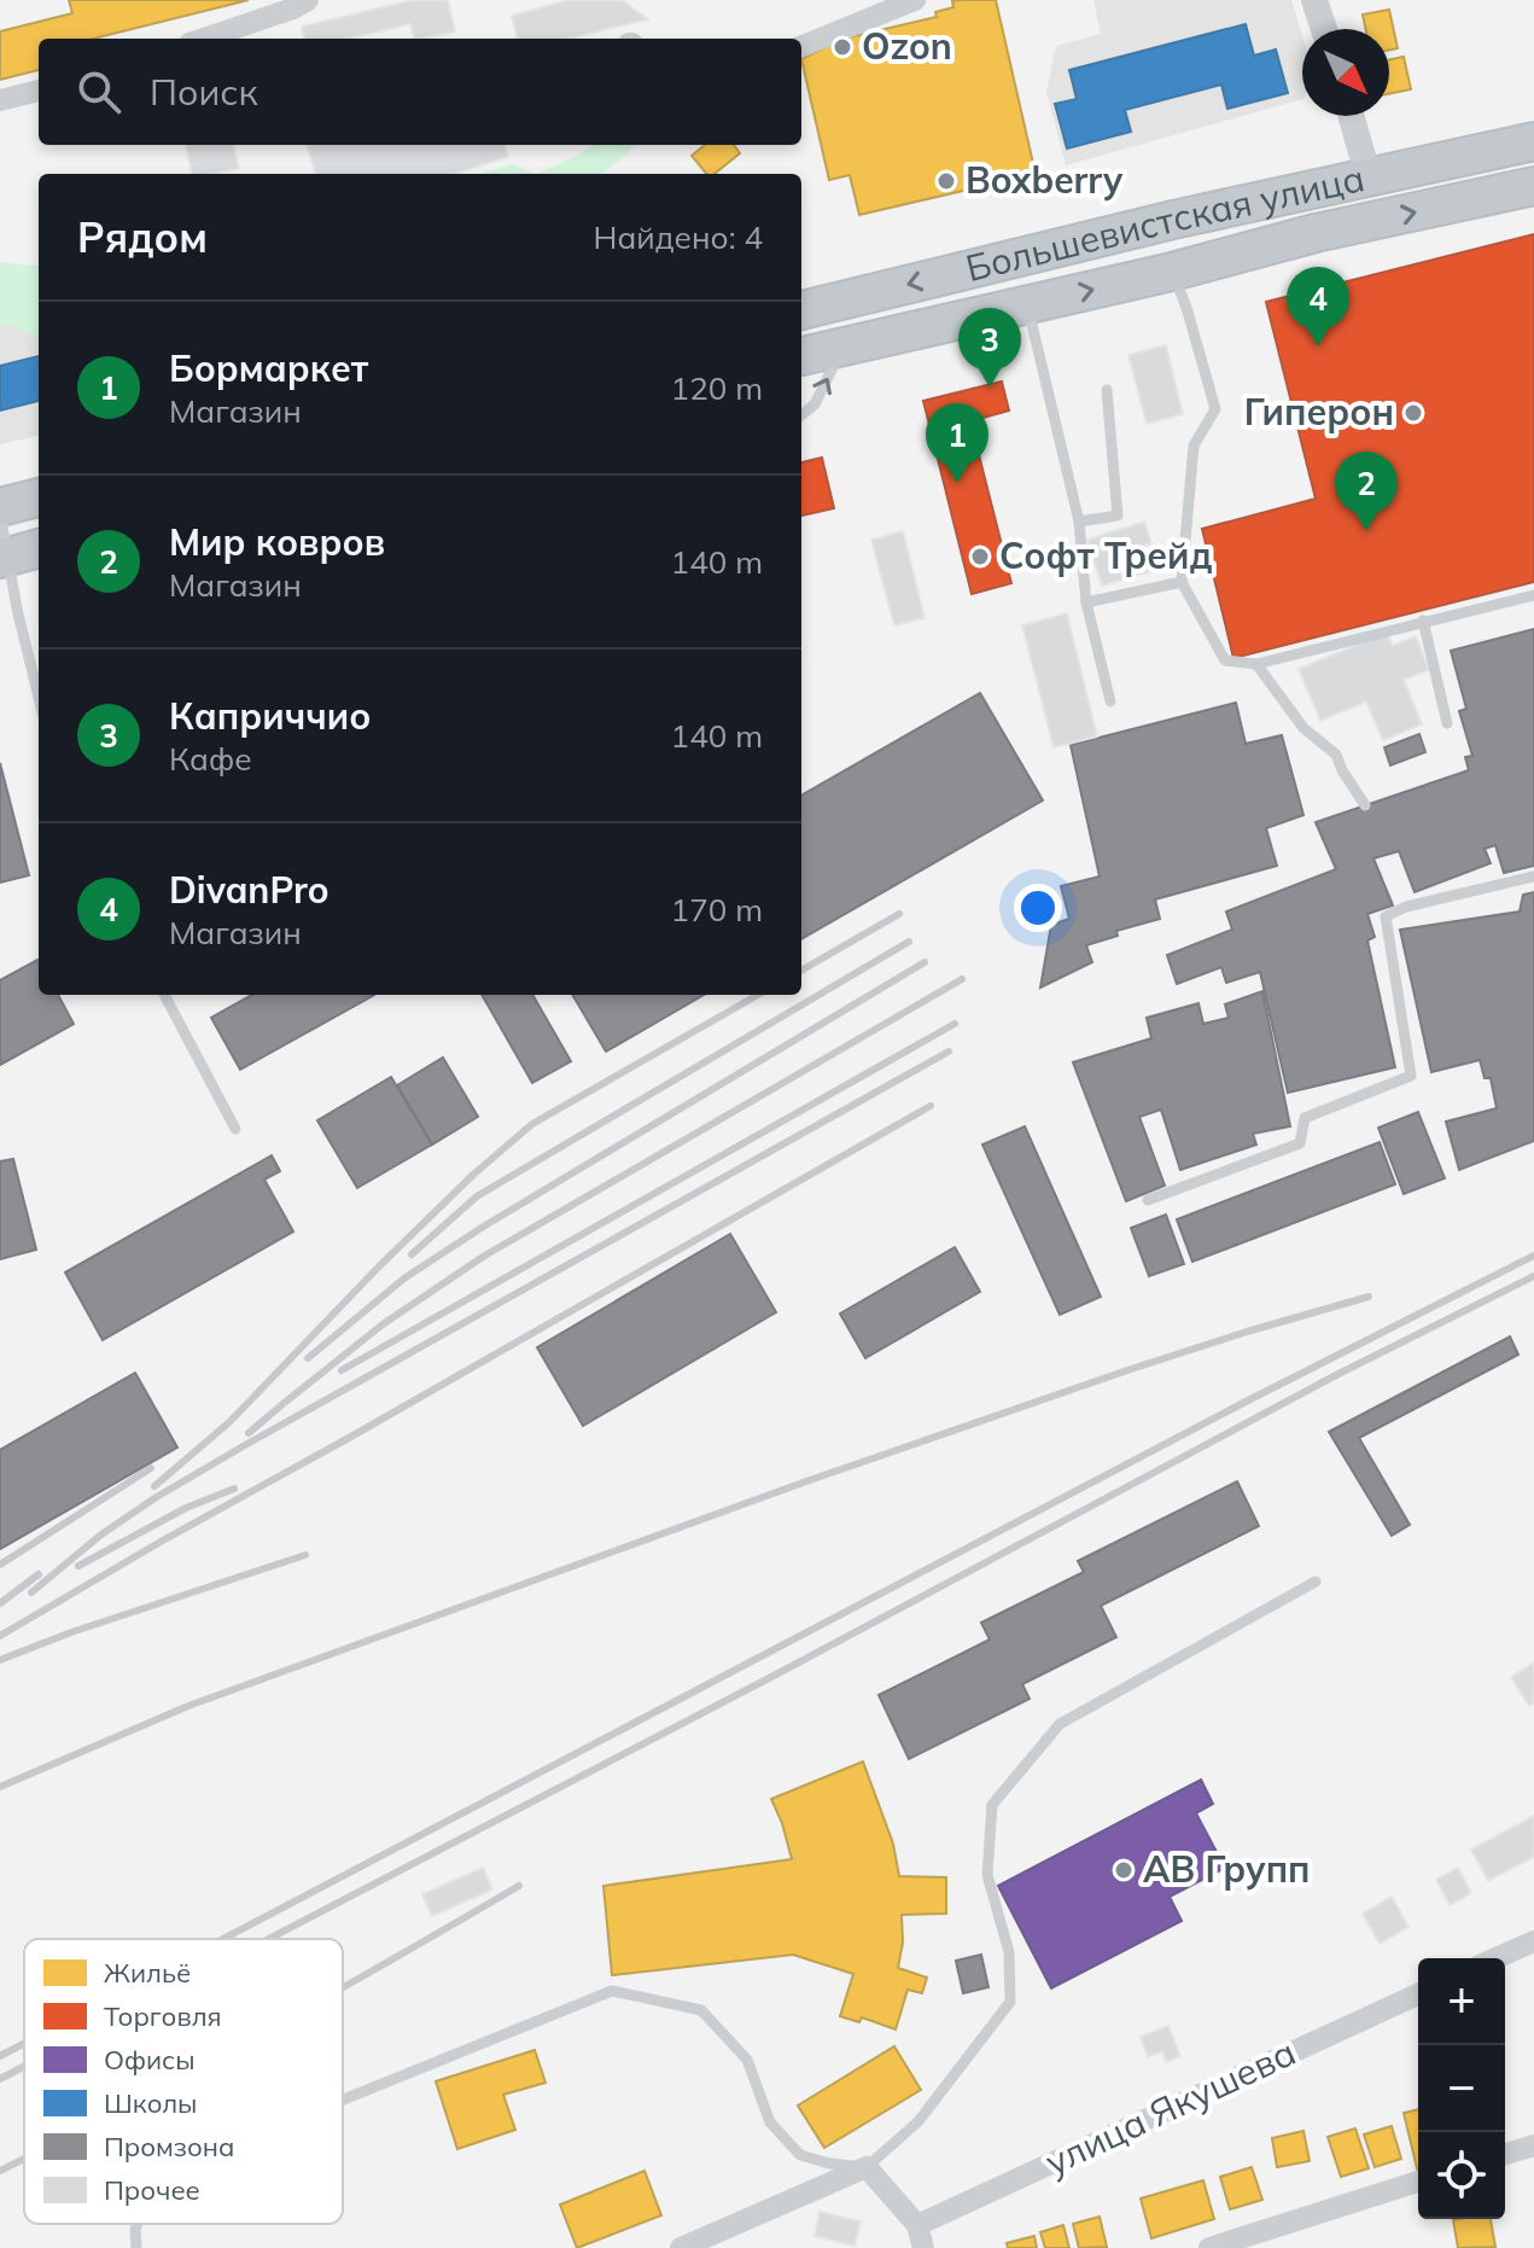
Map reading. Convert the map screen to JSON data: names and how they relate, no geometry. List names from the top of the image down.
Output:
{
  "streets": {
    "highway": ["Большевистская улица"],
    "street": ["улица Якушева"]
  },
  "places": [
    "Ozon",
    "Boxberry",
    "Гиперон",
    "Софт Трейд",
    "АВ Групп"
  ],
  "legend": [
    "Жильё",
    "Торговля",
    "Офисы",
    "Школы",
    "Промзона",
    "Прочее"
  ],
  "north": "bottom right",
  "page": {
    "search": "Поиск",
    "heading": ["Рядом", "Найдено: 4"],
    "pins": [
      "4",
      "3",
      "1",
      "2"
    ],
    "list": [
      {
        "mark": "1",
        "name": "Бормаркет",
        "note": "Магазин",
        "value": "120 m"
      },
      {
        "mark": "2",
        "name": "Мир ковров",
        "note": "Магазин",
        "value": "140 m"
      },
      {
        "mark": "3",
        "name": "Каприччио",
        "note": "Кафе",
        "value": "140 m"
      },
      {
        "mark": "4",
        "name": "DivanPro",
        "note": "Магазин",
        "value": "170 m"
      }
    ],
    "map_buttons": ["+", "−"]
  }
}
